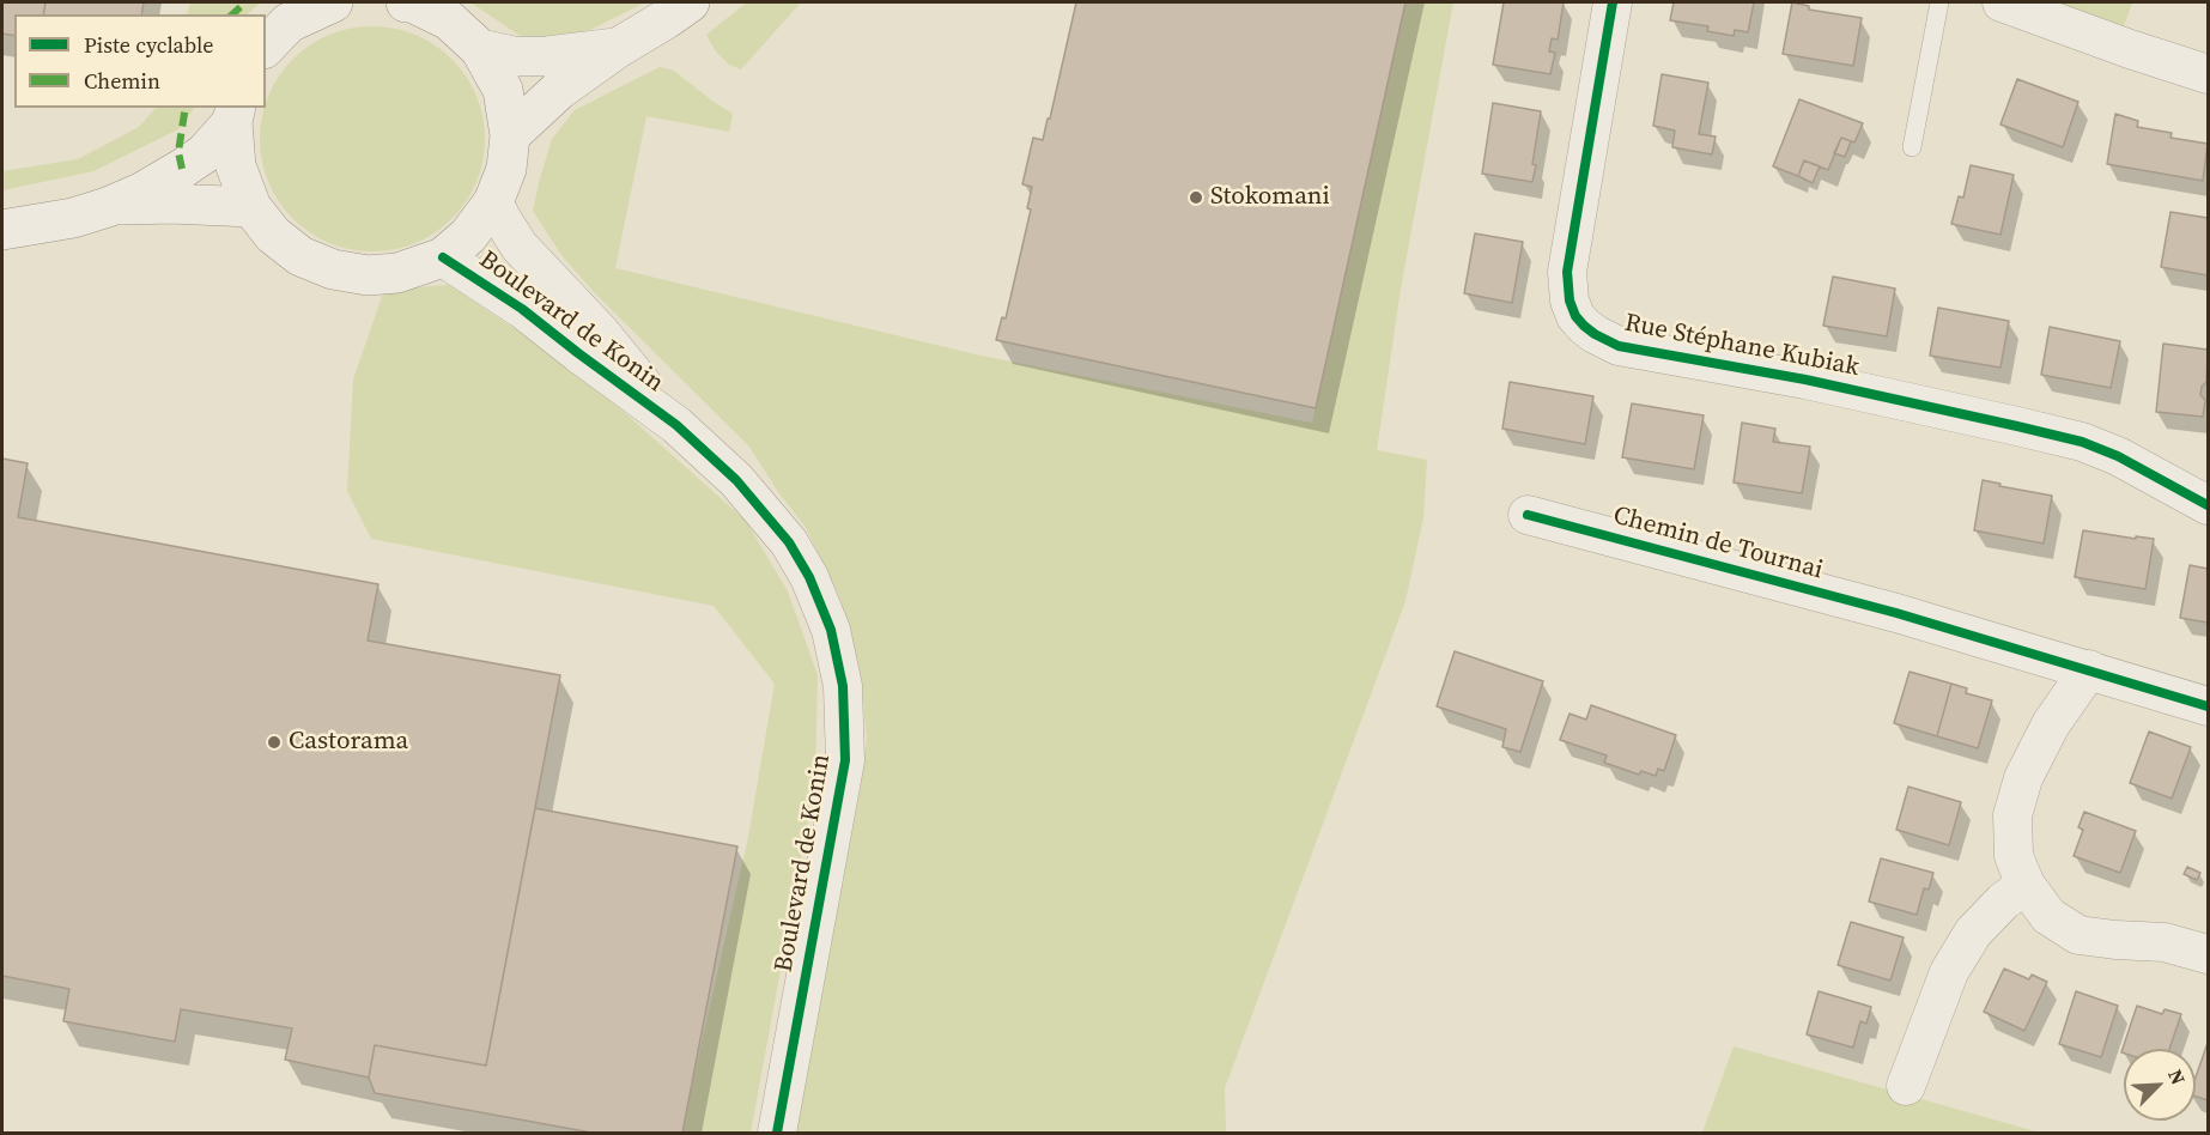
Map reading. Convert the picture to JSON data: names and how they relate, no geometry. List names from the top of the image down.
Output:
{
  "streets": {
    "street": ["Boulevard de Konin", "Rue Stéphane Kubiak", "Chemin de Tournai"]
  },
  "places": ["Stokomani", "Castorama"],
  "legend": ["Piste cyclable", "Chemin"],
  "north": "top right"
}
